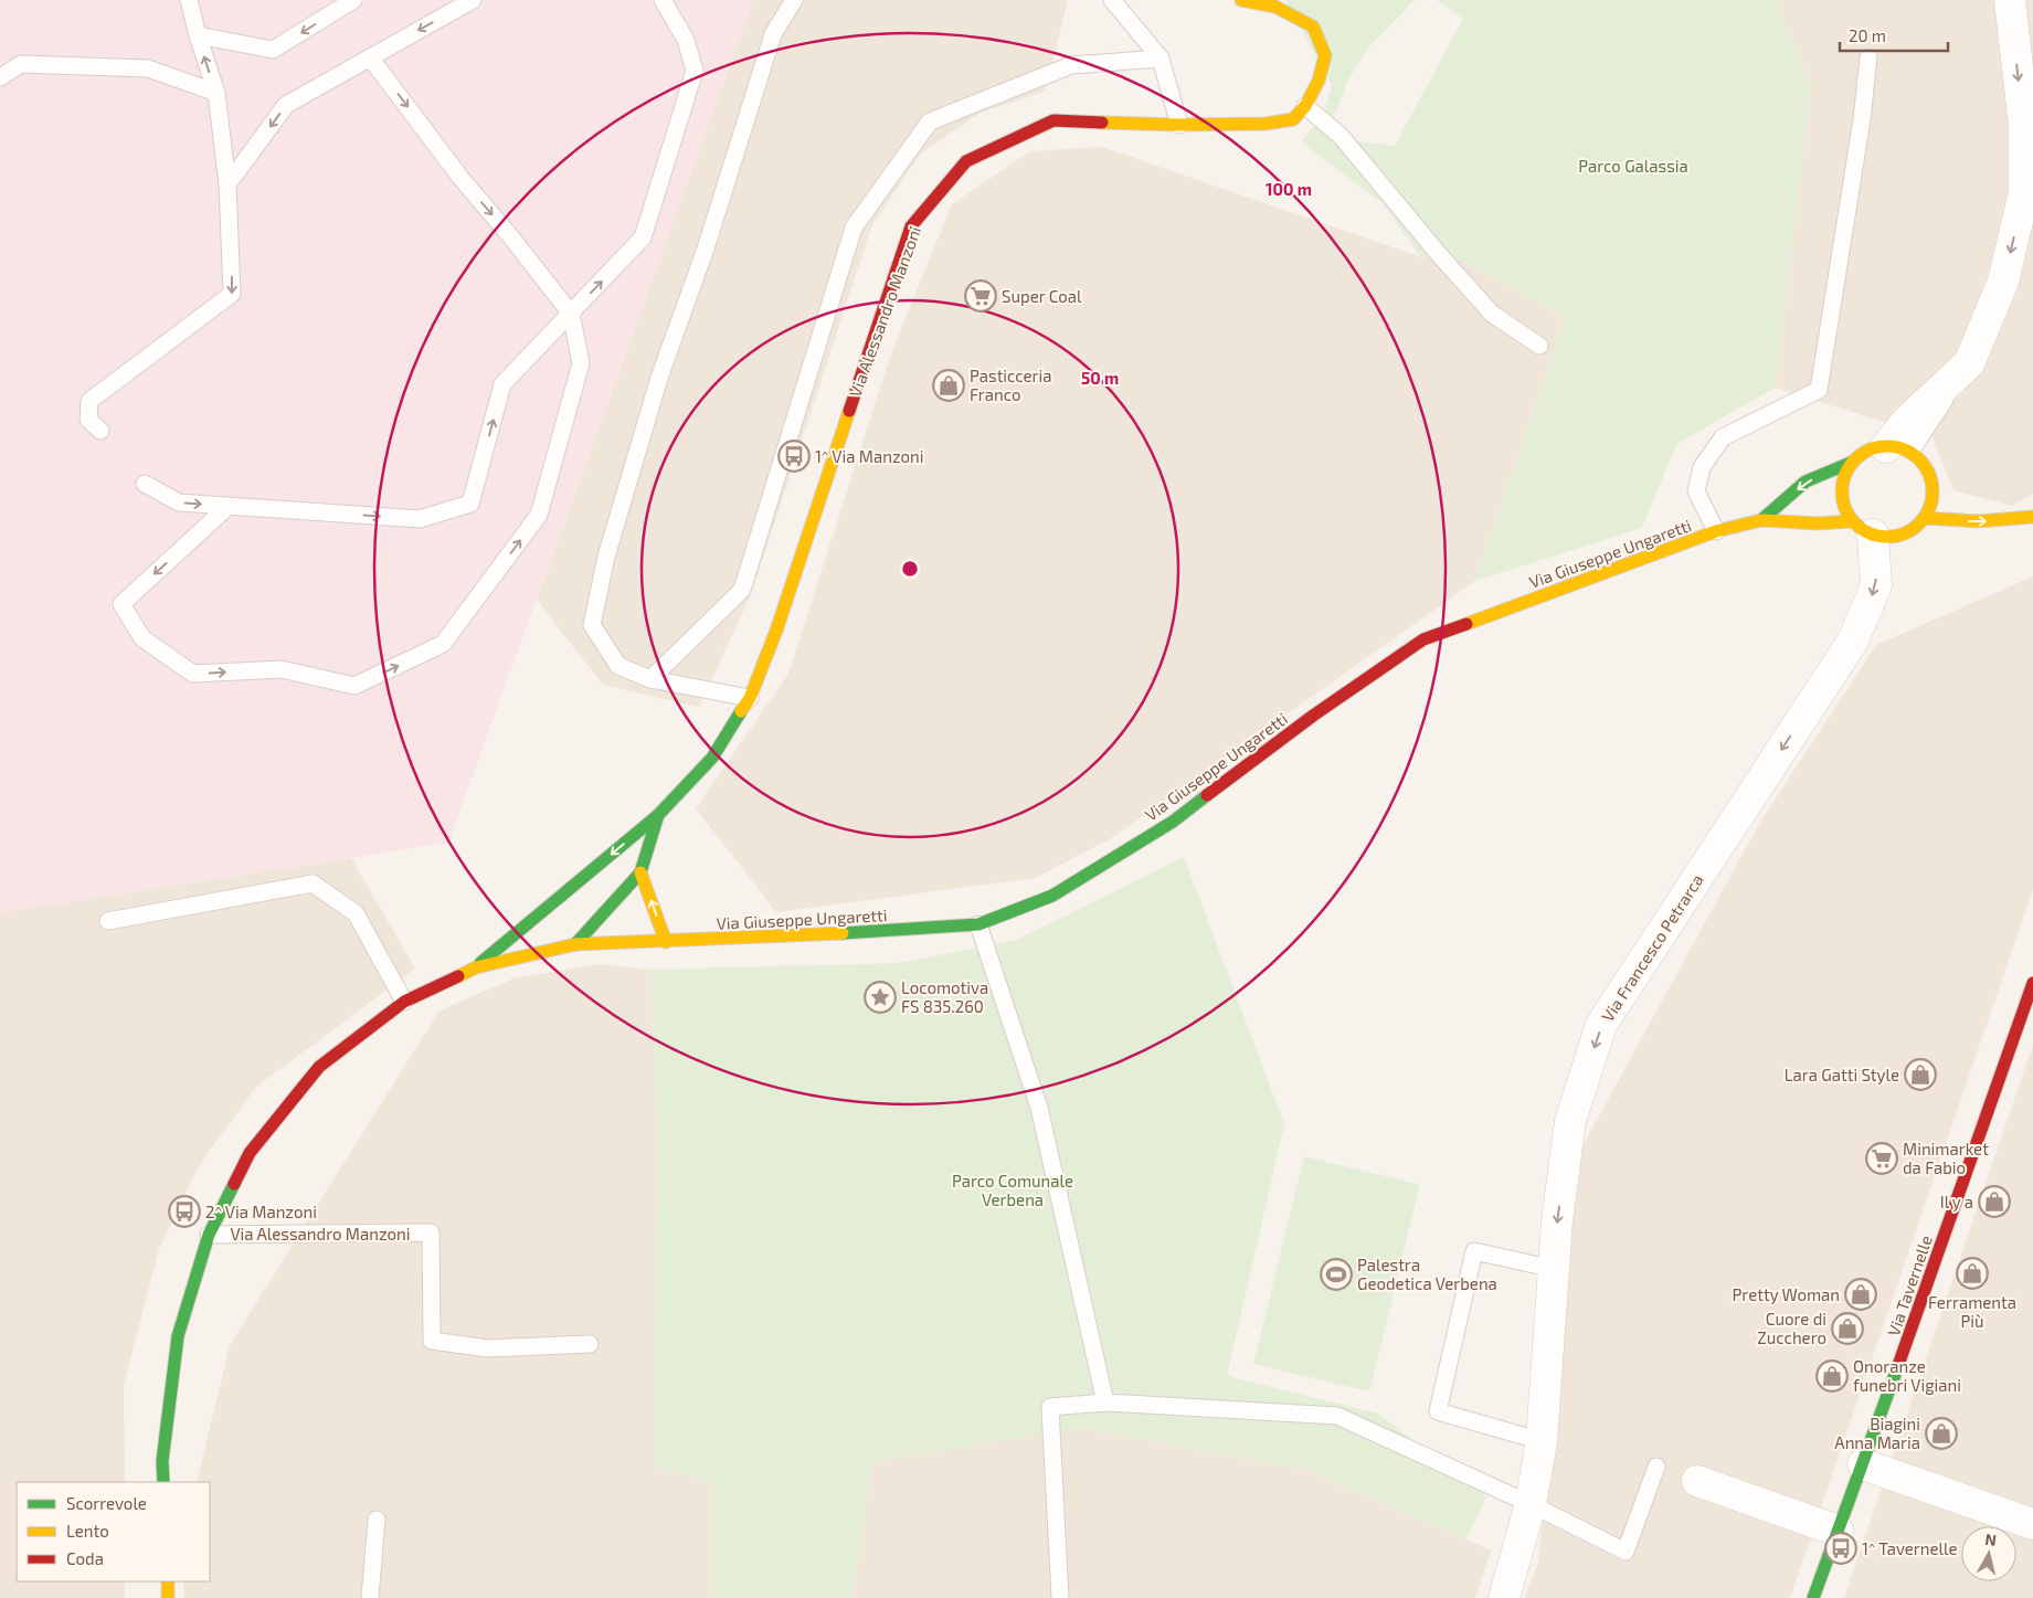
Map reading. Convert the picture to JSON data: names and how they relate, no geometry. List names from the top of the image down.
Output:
{
  "streets": {
    "street": [
      "Via Alessandro Manzoni",
      "Via Giuseppe Ungaretti",
      "Via Francesco Petrarca",
      "Via Tavernelle"
    ]
  },
  "crossings": [
    ["Via Alessandro Manzoni", "Via Giuseppe Ungaretti"],
    ["Via Giuseppe Ungaretti", "Via Francesco Petrarca"]
  ],
  "one_way": ["Via Francesco Petrarca"],
  "parks": ["Parco Galassia", "Parco Comunale Verbena"],
  "places": {
    "supermarket": ["Super Coal", "Minimarket da Fabio"],
    "shop": [
      "Pasticceria Franco",
      "Lara Gatti Style",
      "Il y a",
      "Ferramenta Più",
      "Pretty Woman",
      "Cuore di Zucchero",
      "Onoranze funebri Vigiani",
      "Biagini Anna Maria"
    ],
    "bus stop": ["1^ Via Manzoni", "2^ Via Manzoni", "1^ Tavernelle"],
    "place": ["Locomotiva FS 835.260"],
    "sports": ["Palestra Geodetica Verbena"]
  },
  "legend": ["Scorrevole", "Lento", "Coda"],
  "scale_bar": "20 m",
  "north": "top",
  "rings": ["100 m", "50 m"]
}
